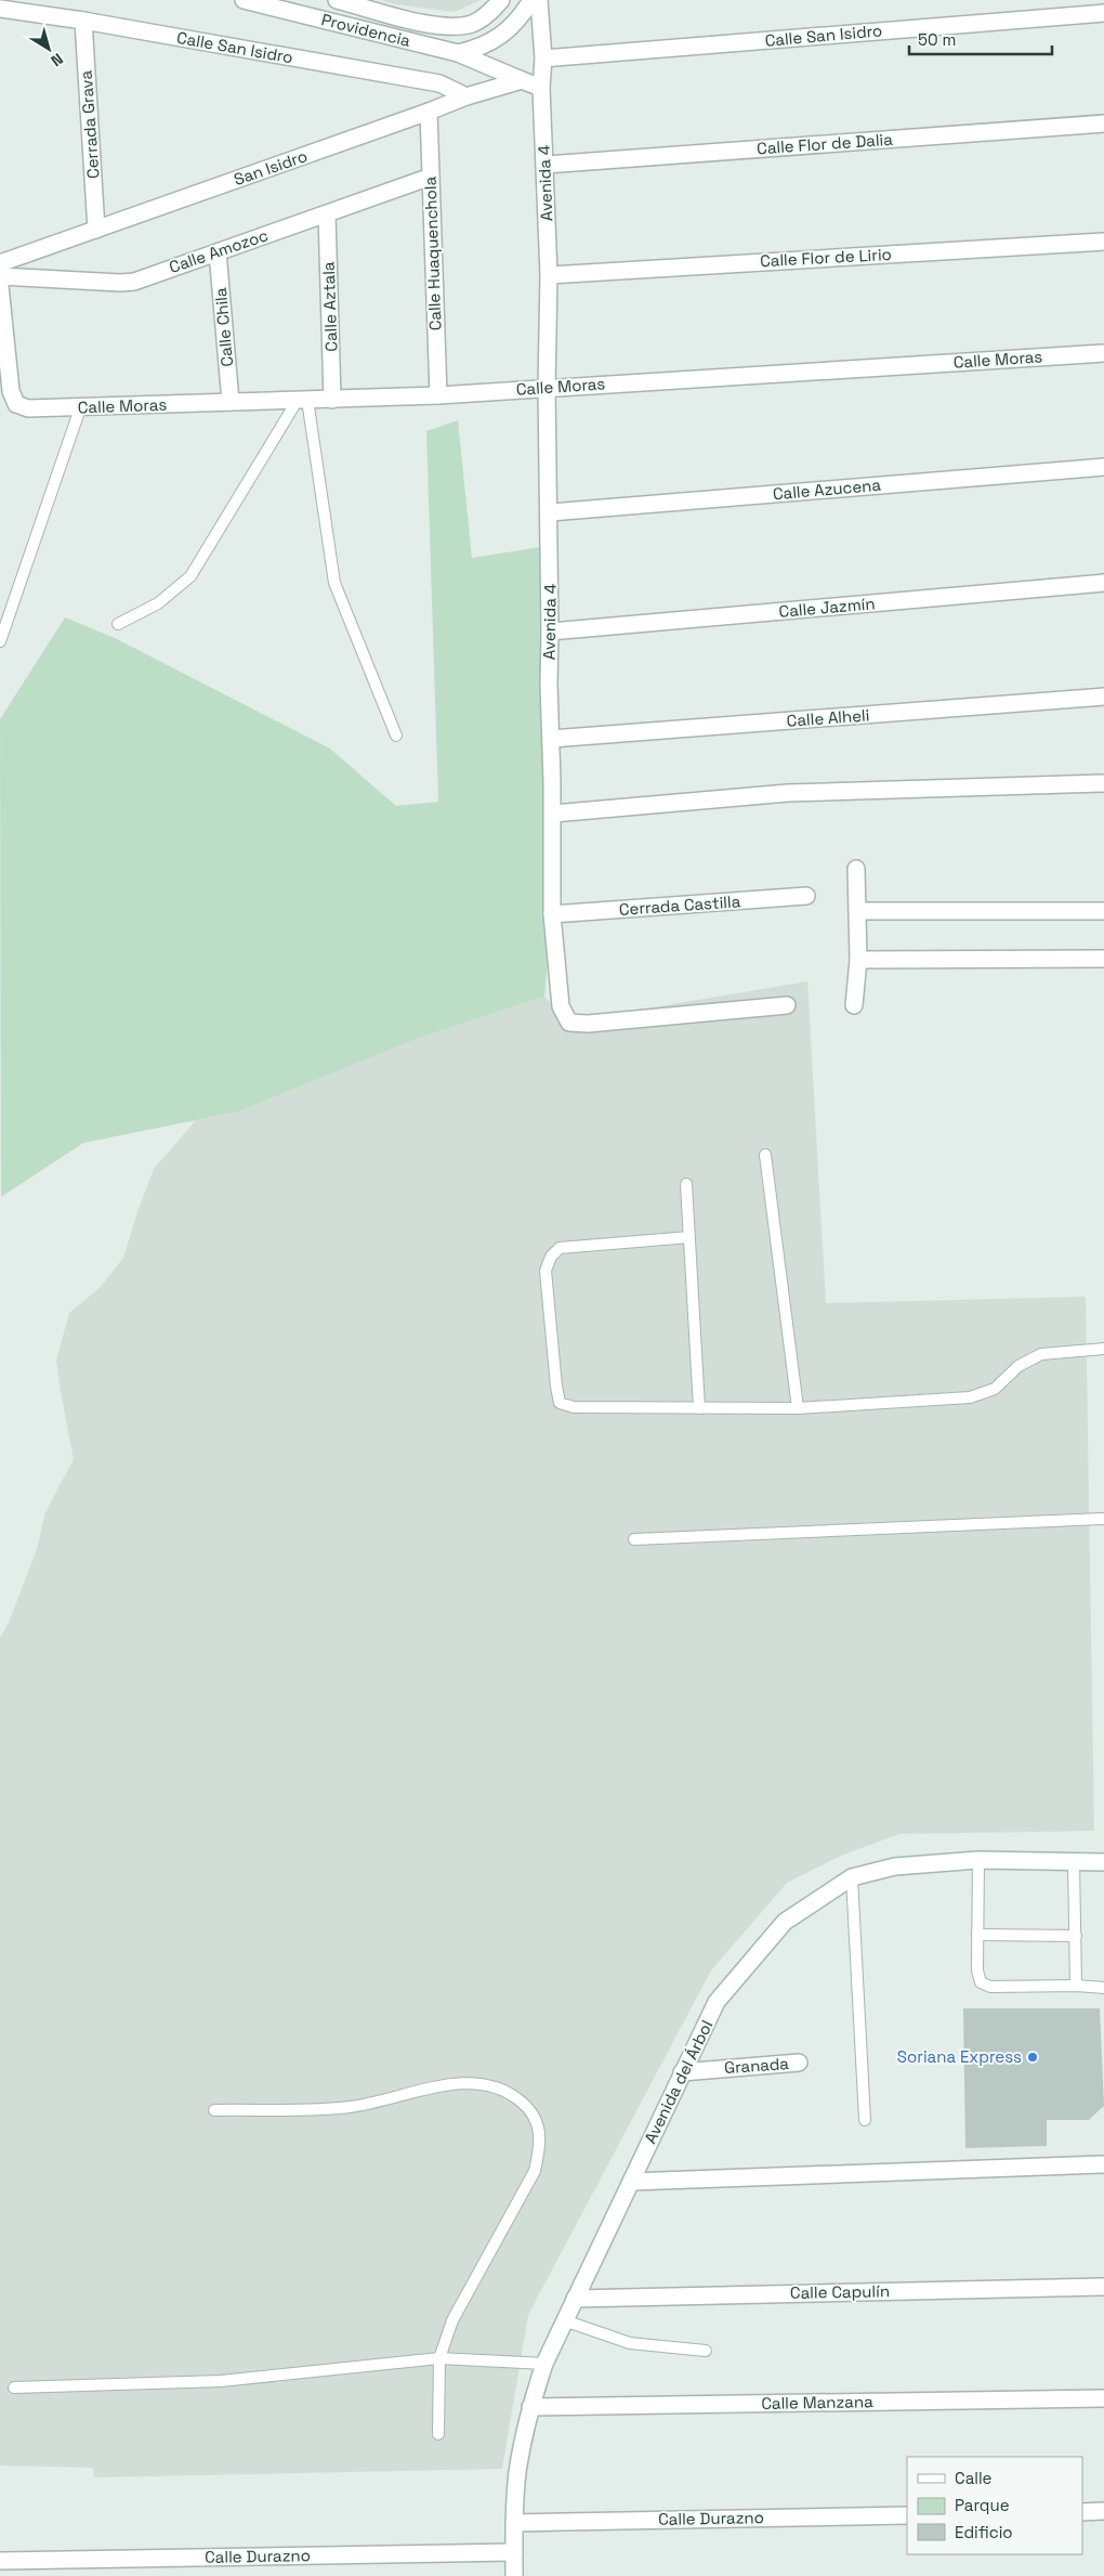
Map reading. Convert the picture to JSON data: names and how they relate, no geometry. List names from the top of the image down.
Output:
{
  "streets": {
    "street": [
      "Providencia",
      "Calle San Isidro",
      "Cerrada Grava",
      "Calle Flor de Dalia",
      "San Isidro",
      "Avenida 4",
      "Calle Amozoc",
      "Calle Huaquenchola",
      "Calle Flor de Lirio",
      "Calle Aztala",
      "Calle Chila",
      "Calle Moras",
      "Calle Azucena",
      "Calle Jazmín",
      "Calle Alheli",
      "Cerrada Castilla",
      "Granada",
      "Avenida del Árbol",
      "Calle Capulín",
      "Calle Manzana",
      "Calle Durazno"
    ]
  },
  "crossings": [
    ["Providencia", "San Isidro"],
    ["Calle San Isidro", "Cerrada Grava"],
    ["Calle San Isidro", "San Isidro"],
    ["Calle San Isidro", "Avenida 4"],
    ["Cerrada Grava", "San Isidro"],
    ["Calle Flor de Dalia", "Avenida 4"],
    ["San Isidro", "Calle Huaquenchola"],
    ["Avenida 4", "Calle Flor de Lirio"],
    ["Avenida 4", "Calle Moras"],
    ["Avenida 4", "Calle Azucena"],
    ["Avenida 4", "Calle Jazmín"],
    ["Avenida 4", "Calle Alheli"],
    ["Avenida 4", "Cerrada Castilla"],
    ["Calle Amozoc", "Calle Huaquenchola"],
    ["Calle Amozoc", "Calle Aztala"],
    ["Calle Amozoc", "Calle Chila"],
    ["Calle Huaquenchola", "Calle Moras"],
    ["Calle Aztala", "Calle Moras"],
    ["Calle Chila", "Calle Moras"],
    ["Granada", "Avenida del Árbol"],
    ["Avenida del Árbol", "Calle Capulín"],
    ["Avenida del Árbol", "Calle Manzana"],
    ["Avenida del Árbol", "Calle Durazno"]
  ],
  "places": ["Soriana Express"],
  "legend": ["Calle", "Parque", "Edificio"],
  "scale_bar": "50 m",
  "north": "bottom right"
}
